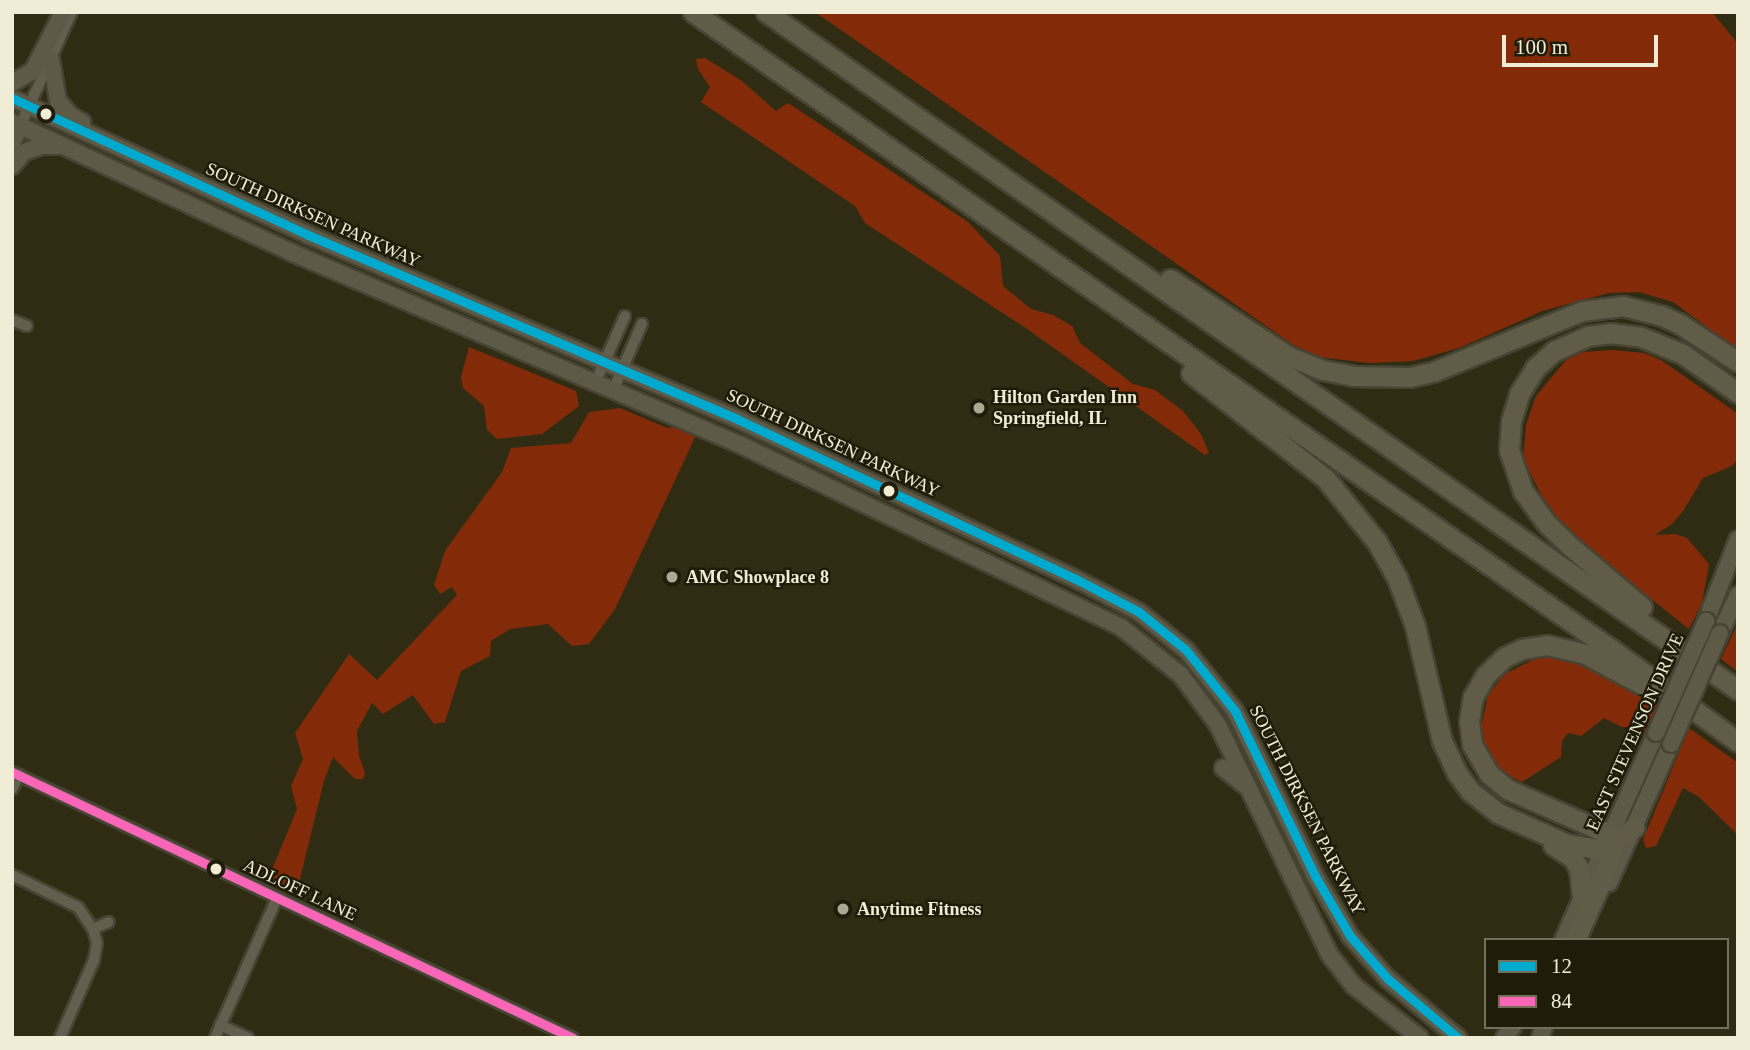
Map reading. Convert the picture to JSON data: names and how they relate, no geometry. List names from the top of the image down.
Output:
{
  "streets": {
    "main road": ["SOUTH DIRKSEN PARKWAY", "EAST STEVENSON DRIVE"],
    "street": ["ADLOFF LANE"]
  },
  "places": ["Hilton Garden Inn Springfield, IL", "AMC Showplace 8", "Anytime Fitness"],
  "lines": ["transit line 12", "transit line 84"],
  "legend": ["12", "84"],
  "scale_bar": "100 m"
}
